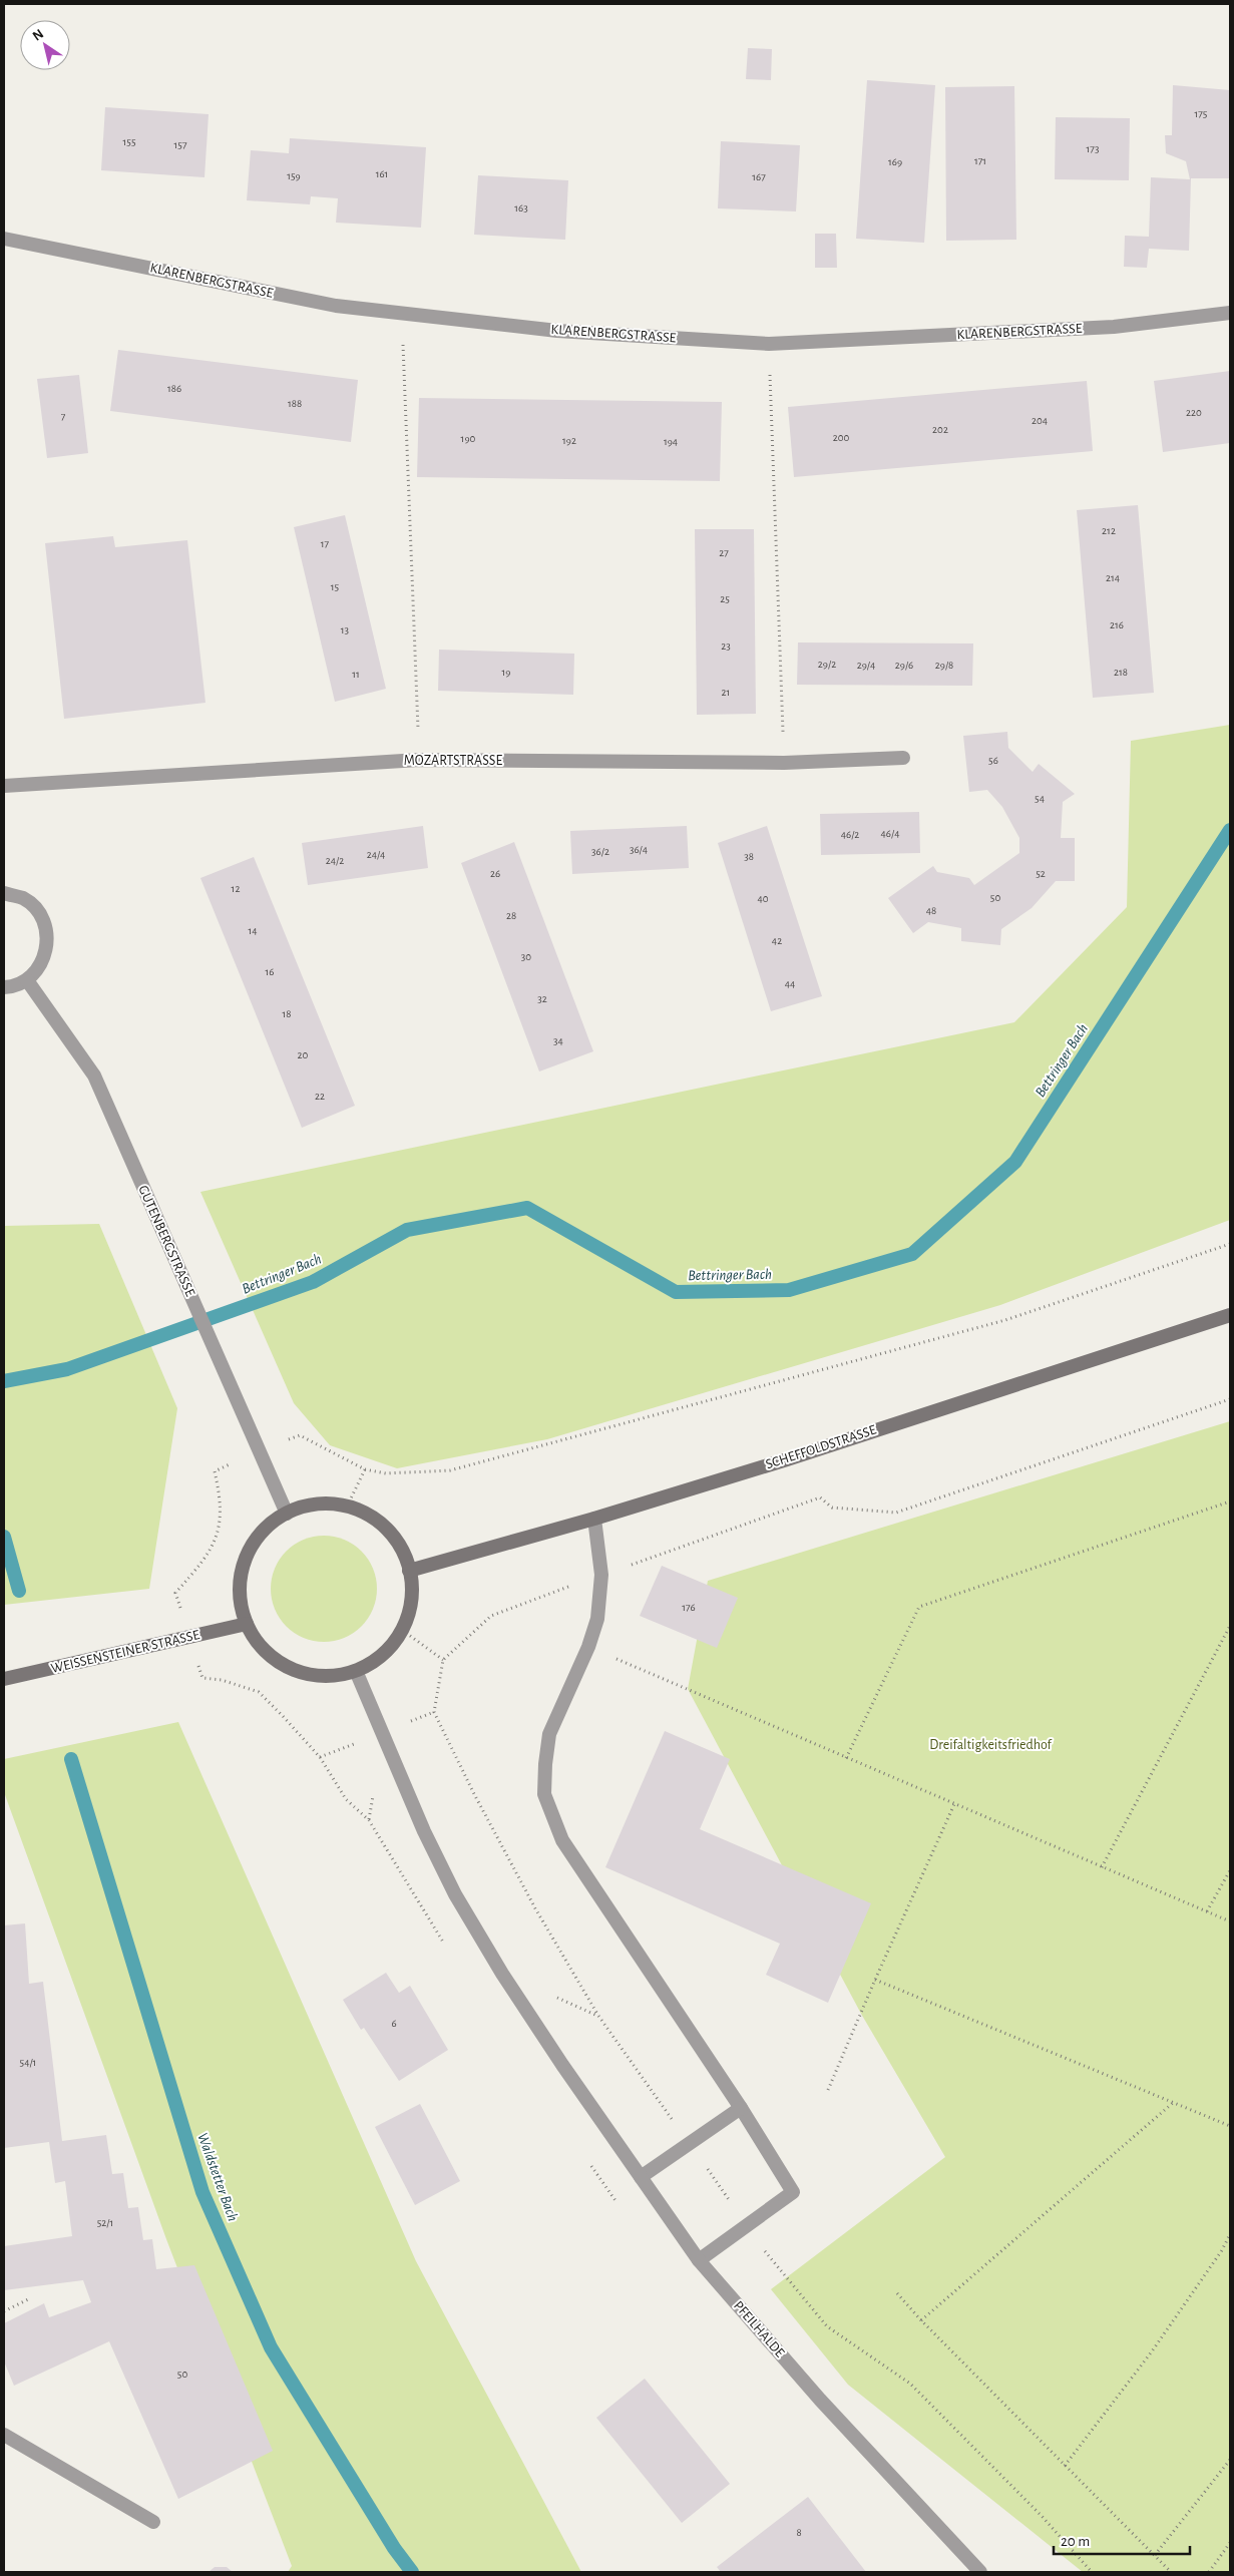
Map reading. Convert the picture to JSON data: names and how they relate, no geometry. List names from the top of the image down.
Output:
{
  "streets": {
    "main road": ["SCHEFFOLDSTRASSE", "WEISSENSTEINER STRASSE"],
    "street": [
      "KLARENBERGSTRASSE",
      "MOZARTSTRASSE",
      "GUTENBERGSTRASSE",
      "PFEILHALDE"
    ]
  },
  "crossings": [
    ["GUTENBERGSTRASSE", "SCHEFFOLDSTRASSE"],
    ["GUTENBERGSTRASSE", "WEISSENSTEINER STRASSE"],
    ["GUTENBERGSTRASSE", "PFEILHALDE"],
    ["SCHEFFOLDSTRASSE", "WEISSENSTEINER STRASSE"],
    ["SCHEFFOLDSTRASSE", "PFEILHALDE"],
    ["WEISSENSTEINER STRASSE", "PFEILHALDE"]
  ],
  "water": ["Bettringer Bach", "Waldstetter Bach"],
  "parks": ["Dreifaltigkeitsfriedhof"],
  "house_numbers": [
    "175",
    "155",
    "157",
    "173",
    "171",
    "169",
    "161",
    "159",
    "167",
    "163",
    "186",
    "188",
    "220",
    "7",
    "204",
    "202",
    "200",
    "190",
    "192",
    "194",
    "212",
    "17",
    "27",
    "214",
    "15",
    "25",
    "216",
    "13",
    "23",
    "29/2",
    "29/4",
    "29/6",
    "29/8",
    "19",
    "218",
    "11",
    "21",
    "56",
    "54",
    "46/4",
    "46/2",
    "36/4",
    "36/2",
    "24/4",
    "38",
    "24/2",
    "26",
    "52",
    "12",
    "50",
    "40",
    "48",
    "28",
    "14",
    "42",
    "30",
    "16",
    "44",
    "32",
    "18",
    "34",
    "20",
    "22",
    "176",
    "6",
    "54/1",
    "52/1",
    "50",
    "8"
  ],
  "scale_bar": "20 m",
  "north": "top left"
}
